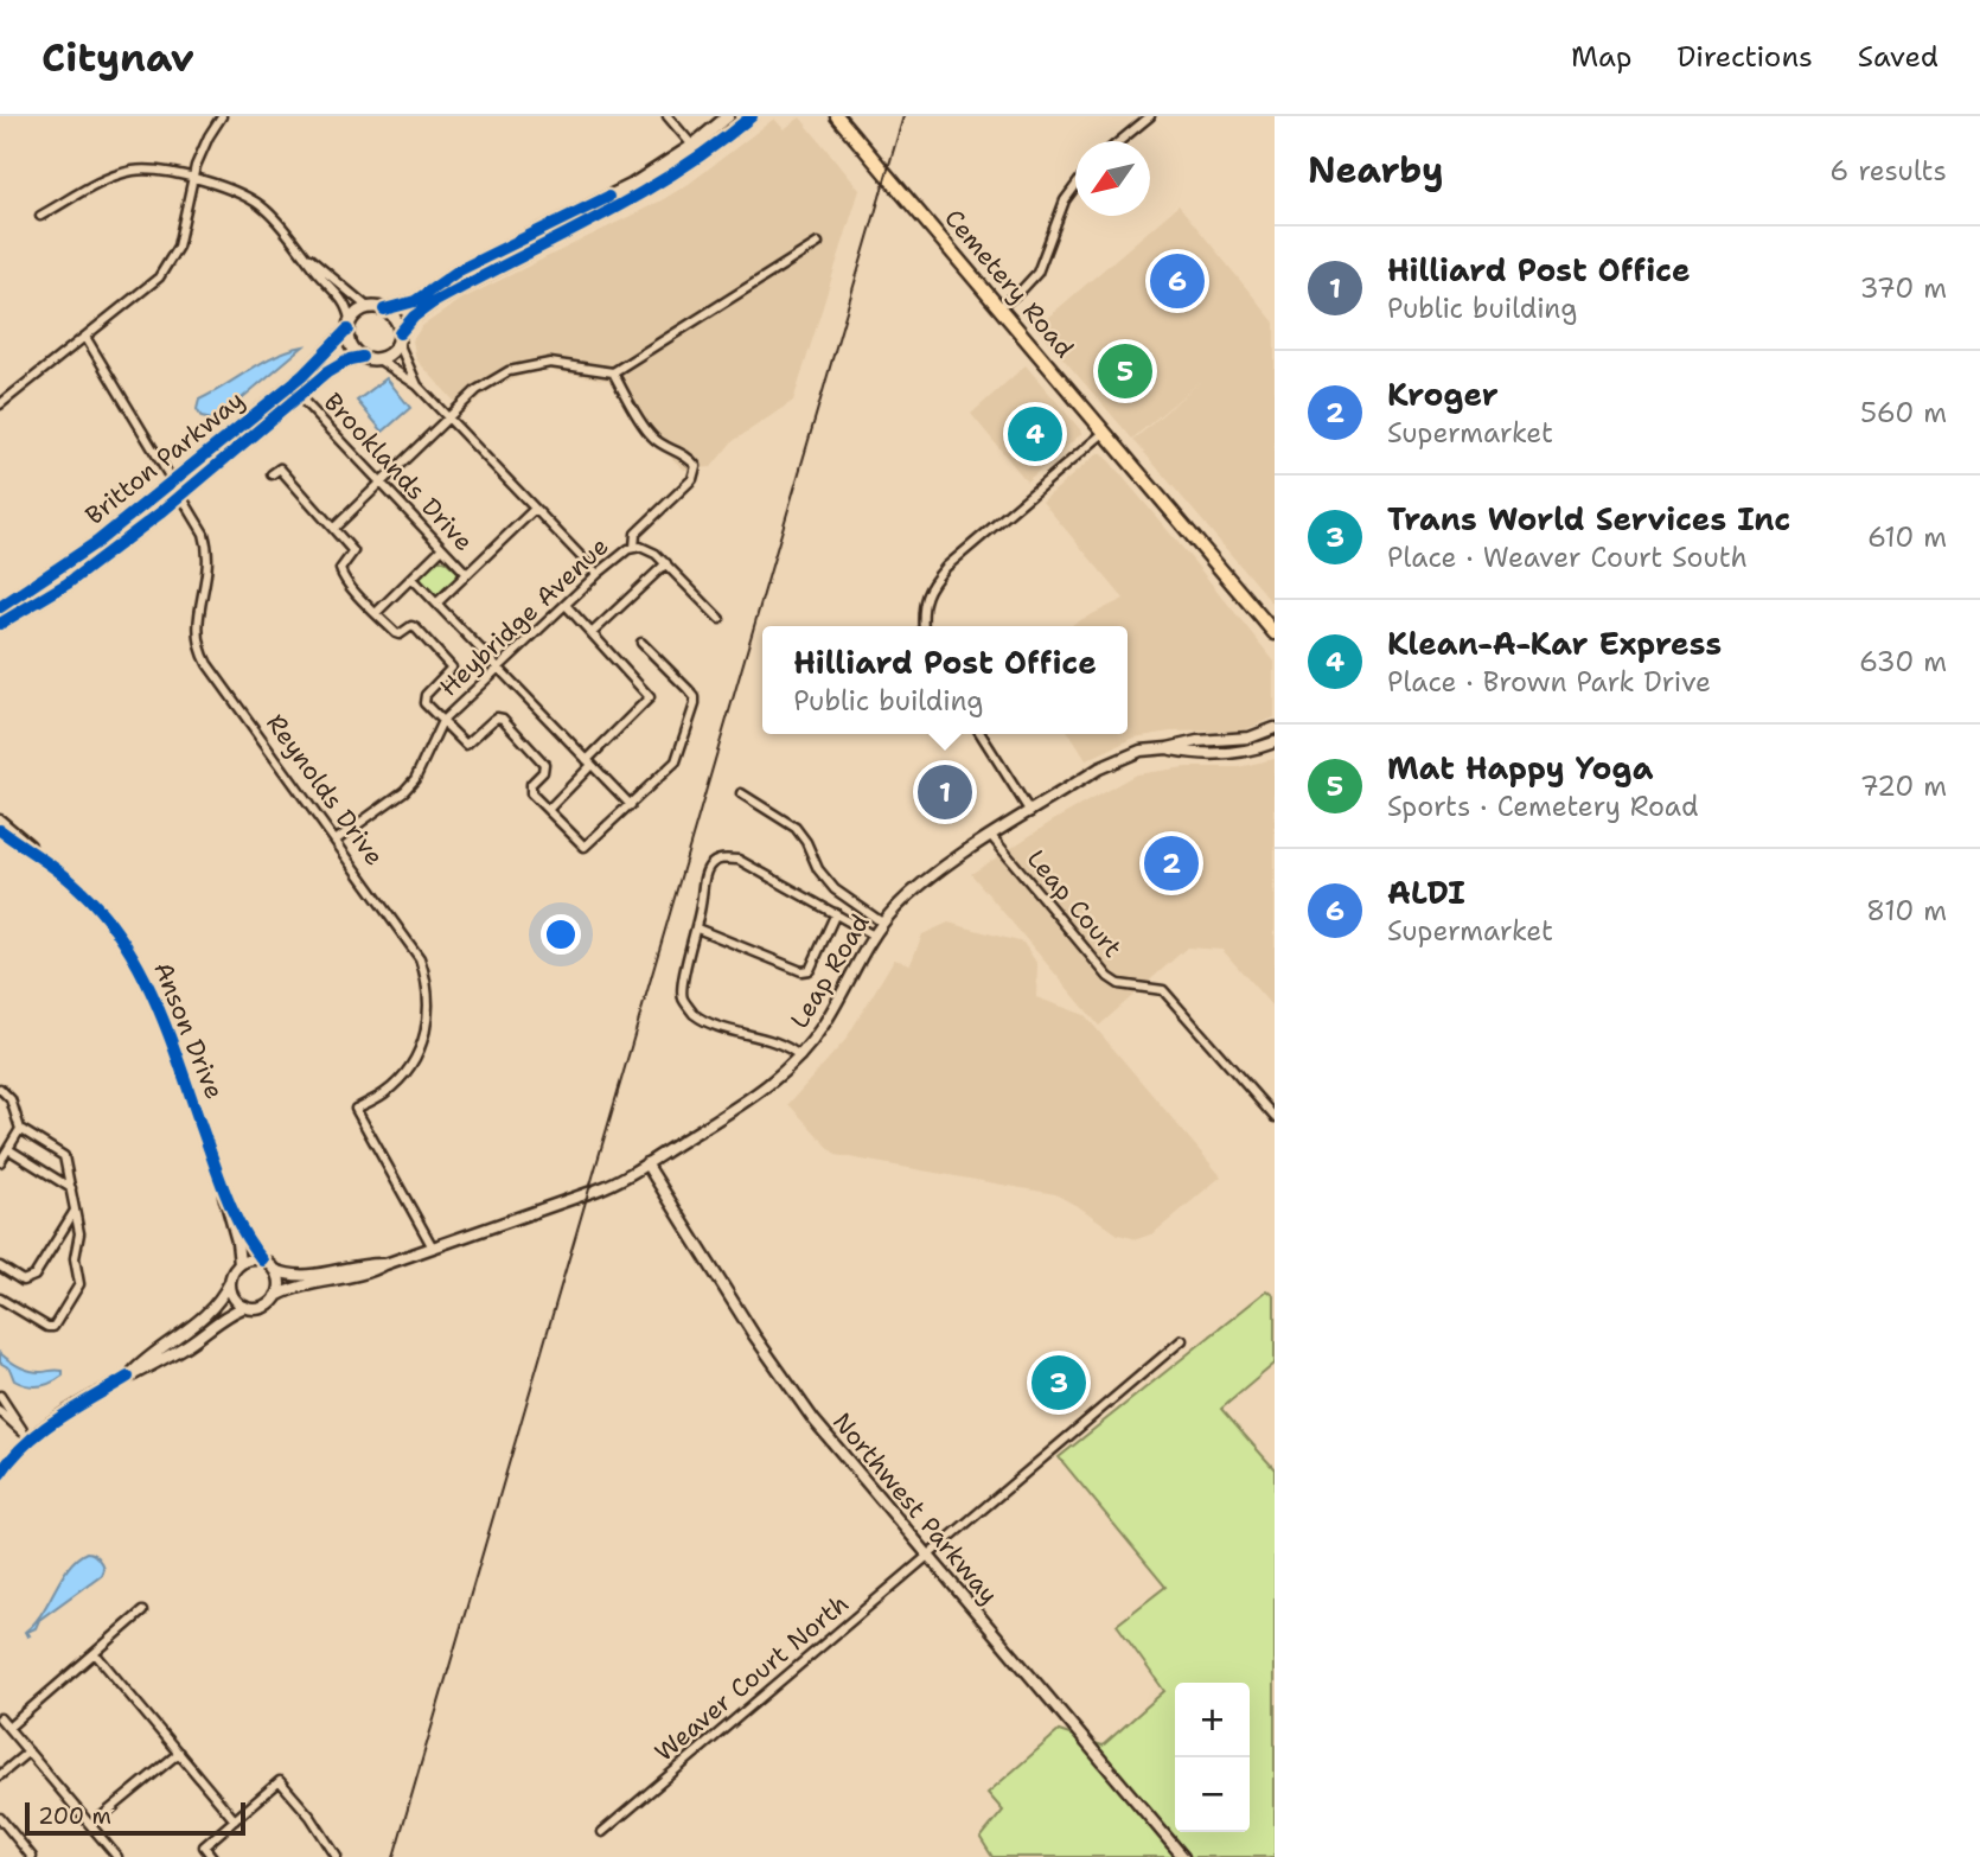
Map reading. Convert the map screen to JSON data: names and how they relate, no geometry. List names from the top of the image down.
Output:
{
  "streets": {
    "main road": ["Cemetery Road", "Britton Parkway"],
    "street": [
      "Brooklands Drive",
      "Heybridge Avenue",
      "Reynolds Drive",
      "Leap Court",
      "Leap Road",
      "Anson Drive",
      "Northwest Parkway",
      "Weaver Court North"
    ]
  },
  "crossings": [
    ["Britton Parkway", "Brooklands Drive"],
    ["Britton Parkway", "Reynolds Drive"],
    ["Heybridge Avenue", "Reynolds Drive"],
    ["Reynolds Drive", "Leap Road"],
    ["Leap Court", "Leap Road"],
    ["Leap Road", "Anson Drive"],
    ["Leap Road", "Northwest Parkway"],
    ["Northwest Parkway", "Weaver Court North"]
  ],
  "scale_bar": "200 m",
  "north": "bottom left",
  "page": {
    "header": "Citynav",
    "nav": ["Map", "Directions", "Saved"],
    "heading": ["Nearby", "6 results"],
    "list": [
      {
        "mark": "1",
        "name": "Hilliard Post Office",
        "note": "Public building",
        "value": "370 m"
      },
      {
        "mark": "2",
        "name": "Kroger",
        "note": "Supermarket",
        "value": "560 m"
      },
      {
        "mark": "3",
        "name": "Trans World Services Inc",
        "note": "Place · Weaver Court South",
        "value": "610 m"
      },
      {
        "mark": "4",
        "name": "Klean-A-Kar Express",
        "note": "Place · Brown Park Drive",
        "value": "630 m"
      },
      {
        "mark": "5",
        "name": "Mat Happy Yoga",
        "note": "Sports · Cemetery Road",
        "value": "720 m"
      },
      {
        "mark": "6",
        "name": "ALDI",
        "note": "Supermarket",
        "value": "810 m"
      }
    ],
    "pins": [
      "6",
      "5",
      "4",
      "1",
      "2",
      "3"
    ],
    "popup": ["Hilliard Post Office", "Public building"],
    "map_buttons": ["+", "−"],
    "scale": "200 m"
  }
}
